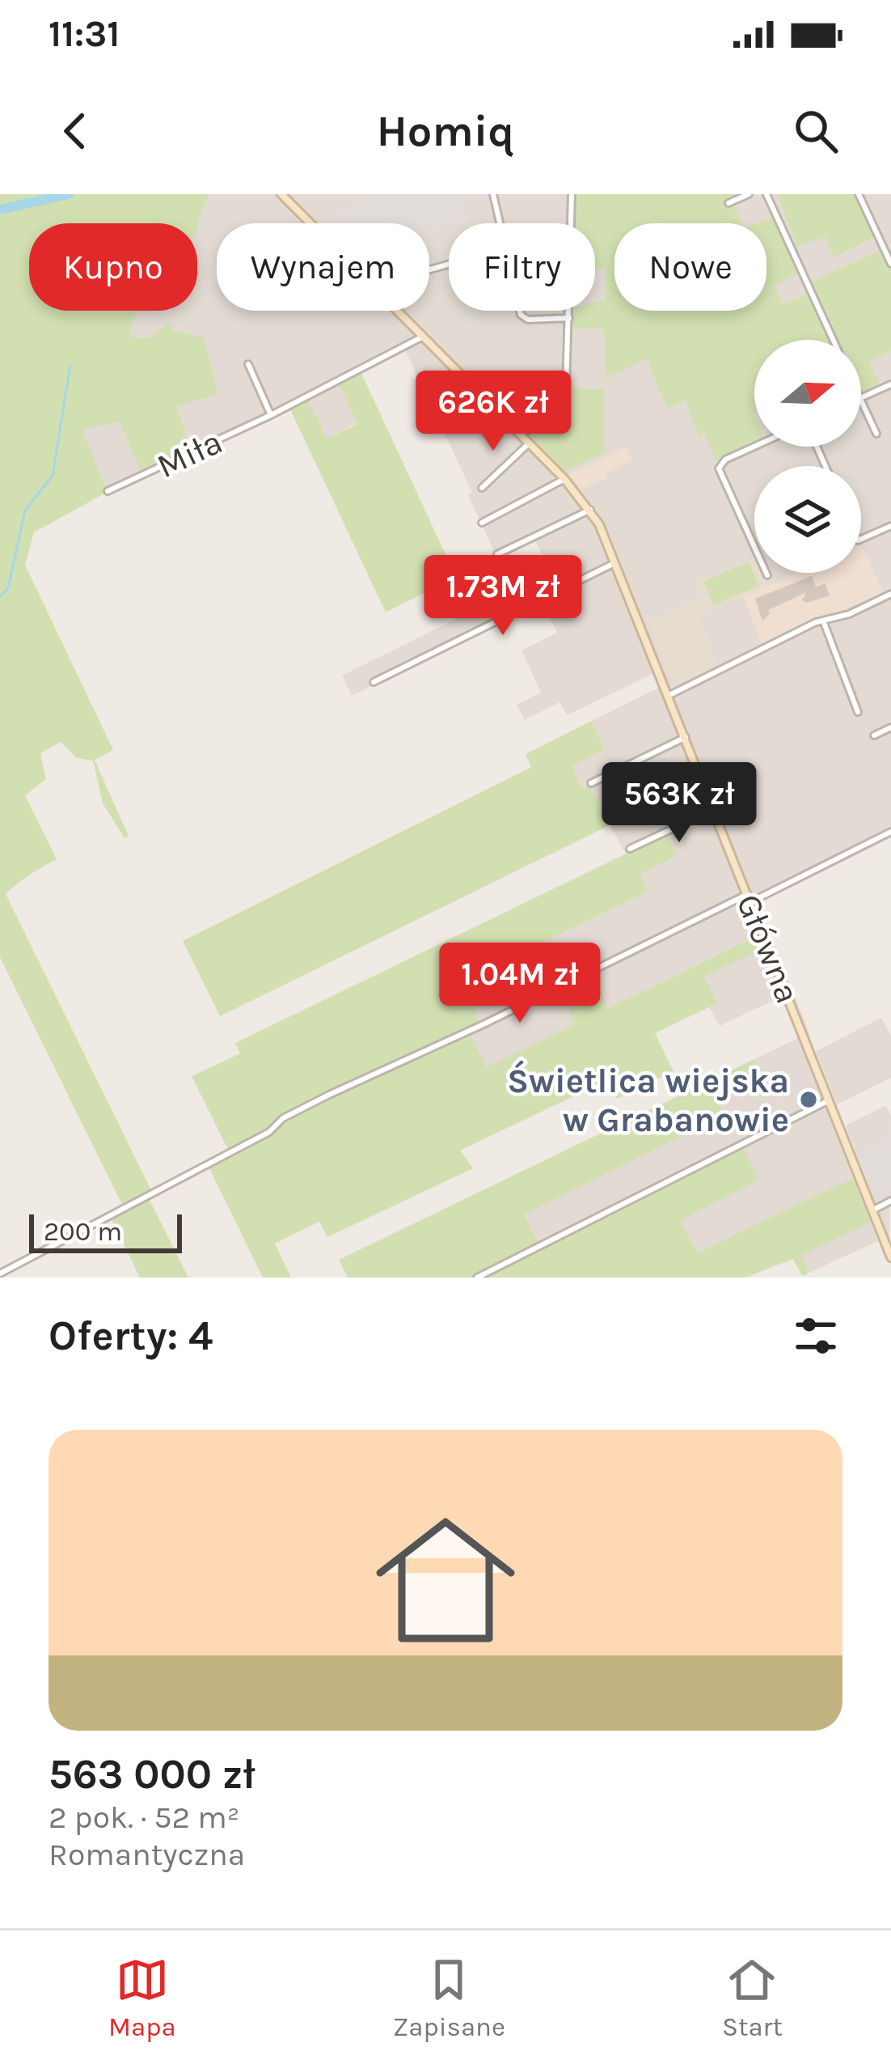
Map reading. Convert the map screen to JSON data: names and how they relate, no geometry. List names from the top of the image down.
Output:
{
  "streets": {
    "street": ["Miła", "Główna"]
  },
  "crossings": [
    ["Miła", "Główna"]
  ],
  "places": ["Świetlica wiejska w Grabanowie"],
  "scale_bar": "200 m",
  "north": "right",
  "page": {
    "status": "11:31",
    "header": "Homiq",
    "chip": [
      "Kupno",
      "Wynajem",
      "Filtry",
      "Nowe"
    ],
    "price": [
      "626K zł",
      "1.73M zł",
      "563K zł",
      "1.04M zł"
    ],
    "scale": "200 m",
    "heading": "Oferty: 4",
    "list": [
      {
        "name": "563 000 zł",
        "note": "2 pok. · 52 m² · Romantyczna"
      }
    ],
    "tabs": ["Mapa", "Zapisane", "Start"]
  }
}
